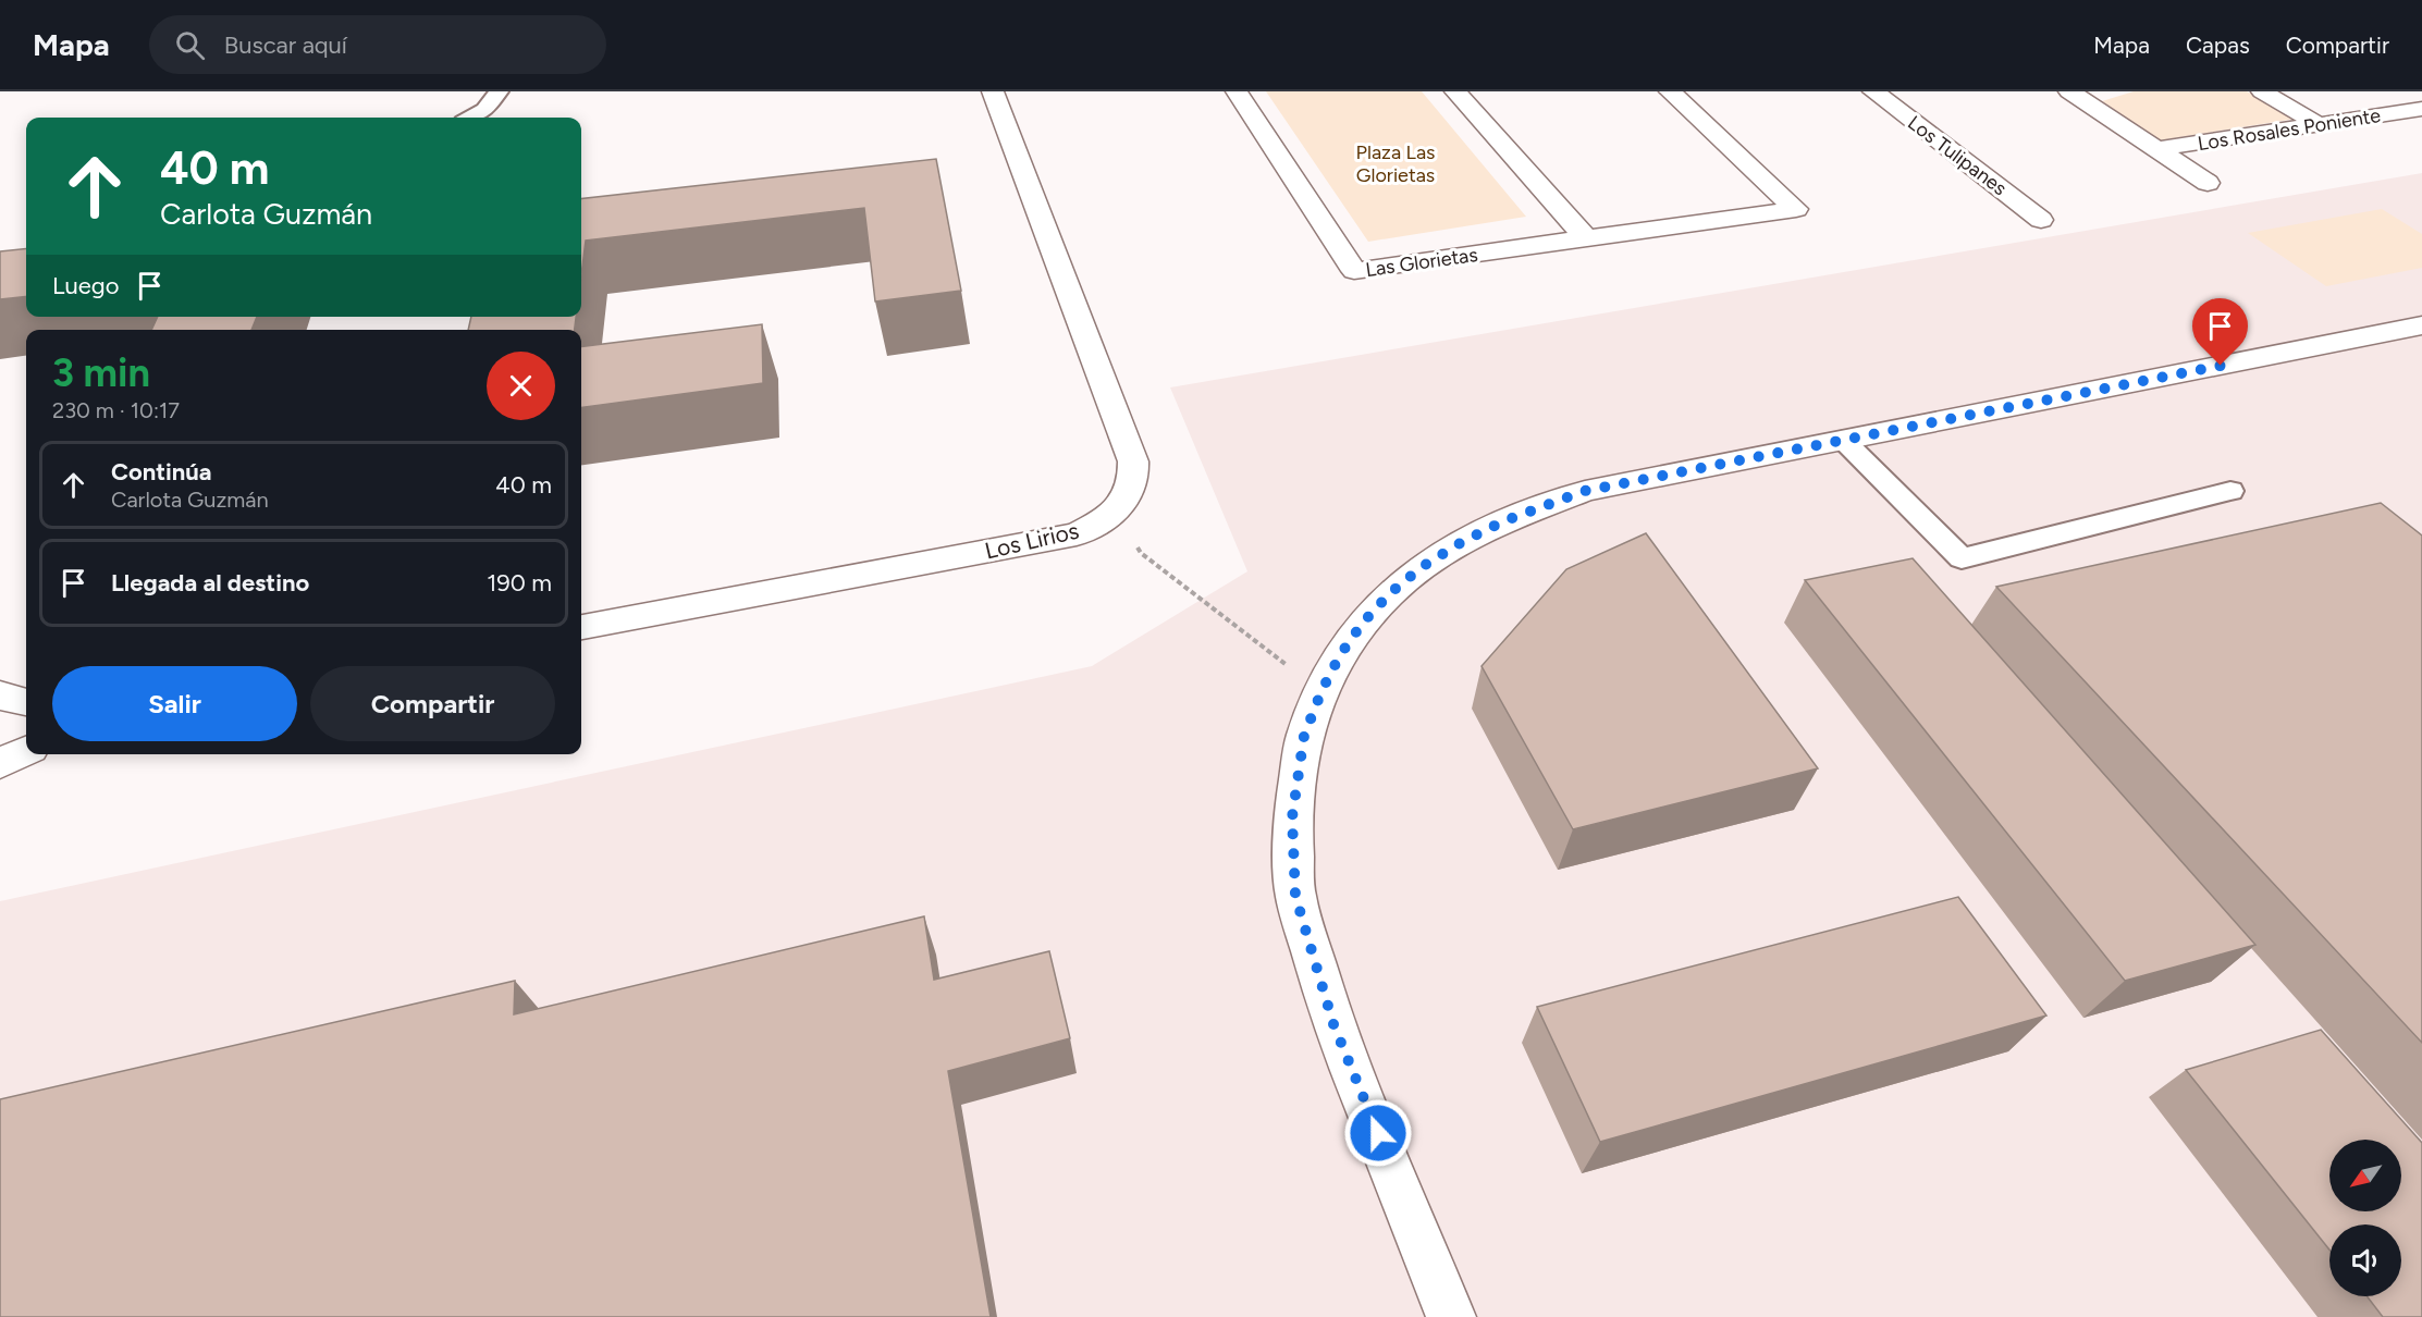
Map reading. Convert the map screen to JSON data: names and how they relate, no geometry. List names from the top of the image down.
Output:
{
  "streets": {
    "street": [
      "Los Rosales Poniente",
      "Los Tulipanes",
      "Las Glorietas",
      "Los Lirios"
    ]
  },
  "parks": ["Plaza Las Glorietas"],
  "north": "bottom left",
  "page": {
    "header": "Mapa",
    "search": "Buscar aquí",
    "nav": ["Mapa", "Capas", "Compartir"],
    "turn": ["40 m", "Carlota Guzmán"],
    "then": "Luego",
    "heading": ["3 min", "230 m · 10:17"],
    "list": [
      {
        "name": "Continúa",
        "note": "Carlota Guzmán",
        "value": "40 m"
      },
      {
        "name": "Llegada al destino",
        "value": "190 m"
      }
    ],
    "buttons": ["Salir", "Compartir"]
  }
}
